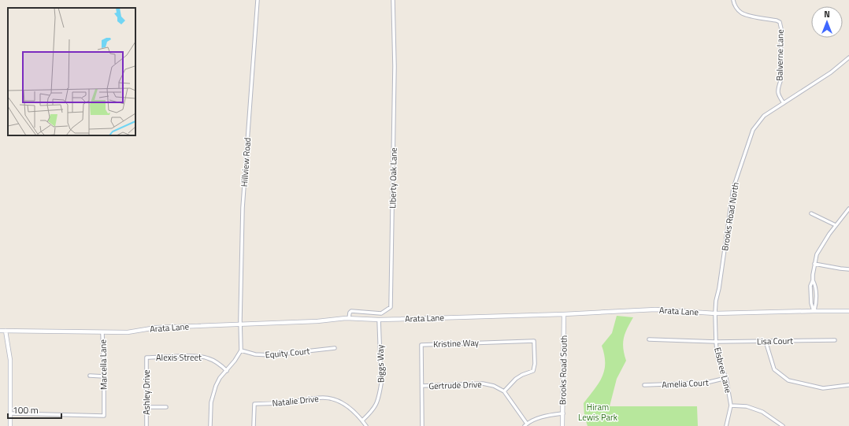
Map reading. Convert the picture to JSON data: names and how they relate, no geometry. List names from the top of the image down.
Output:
{
  "streets": {
    "street": [
      "Balverne Lane",
      "Hillview Road",
      "LIberty Oak Lane",
      "Brooks Road North",
      "Arata Lane",
      "Lisa Court",
      "Kristine Way",
      "Equity Court",
      "Alexis Street",
      "Biggs Way",
      "Marcella Lane",
      "Brooks Road South",
      "Elsbree Lane",
      "Amelia Court",
      "Gertrude Drive",
      "Ashley Drive",
      "Natalie Drive"
    ]
  },
  "crossings": [
    ["Balverne Lane", "Brooks Road North"],
    ["Hillview Road", "Arata Lane"],
    ["Hillview Road", "Equity Court"],
    ["LIberty Oak Lane", "Arata Lane"],
    ["Brooks Road North", "Arata Lane"],
    ["Brooks Road North", "Elsbree Lane"],
    ["Arata Lane", "Biggs Way"],
    ["Arata Lane", "Marcella Lane"],
    ["Arata Lane", "Brooks Road South"],
    ["Arata Lane", "Elsbree Lane"],
    ["Lisa Court", "Elsbree Lane"],
    ["Kristine Way", "Gertrude Drive"],
    ["Alexis Street", "Ashley Drive"],
    ["Biggs Way", "Natalie Drive"],
    ["Elsbree Lane", "Amelia Court"]
  ],
  "parks": ["Hiram Lewis Park"],
  "scale_bar": "100 m",
  "north": "top"
}
